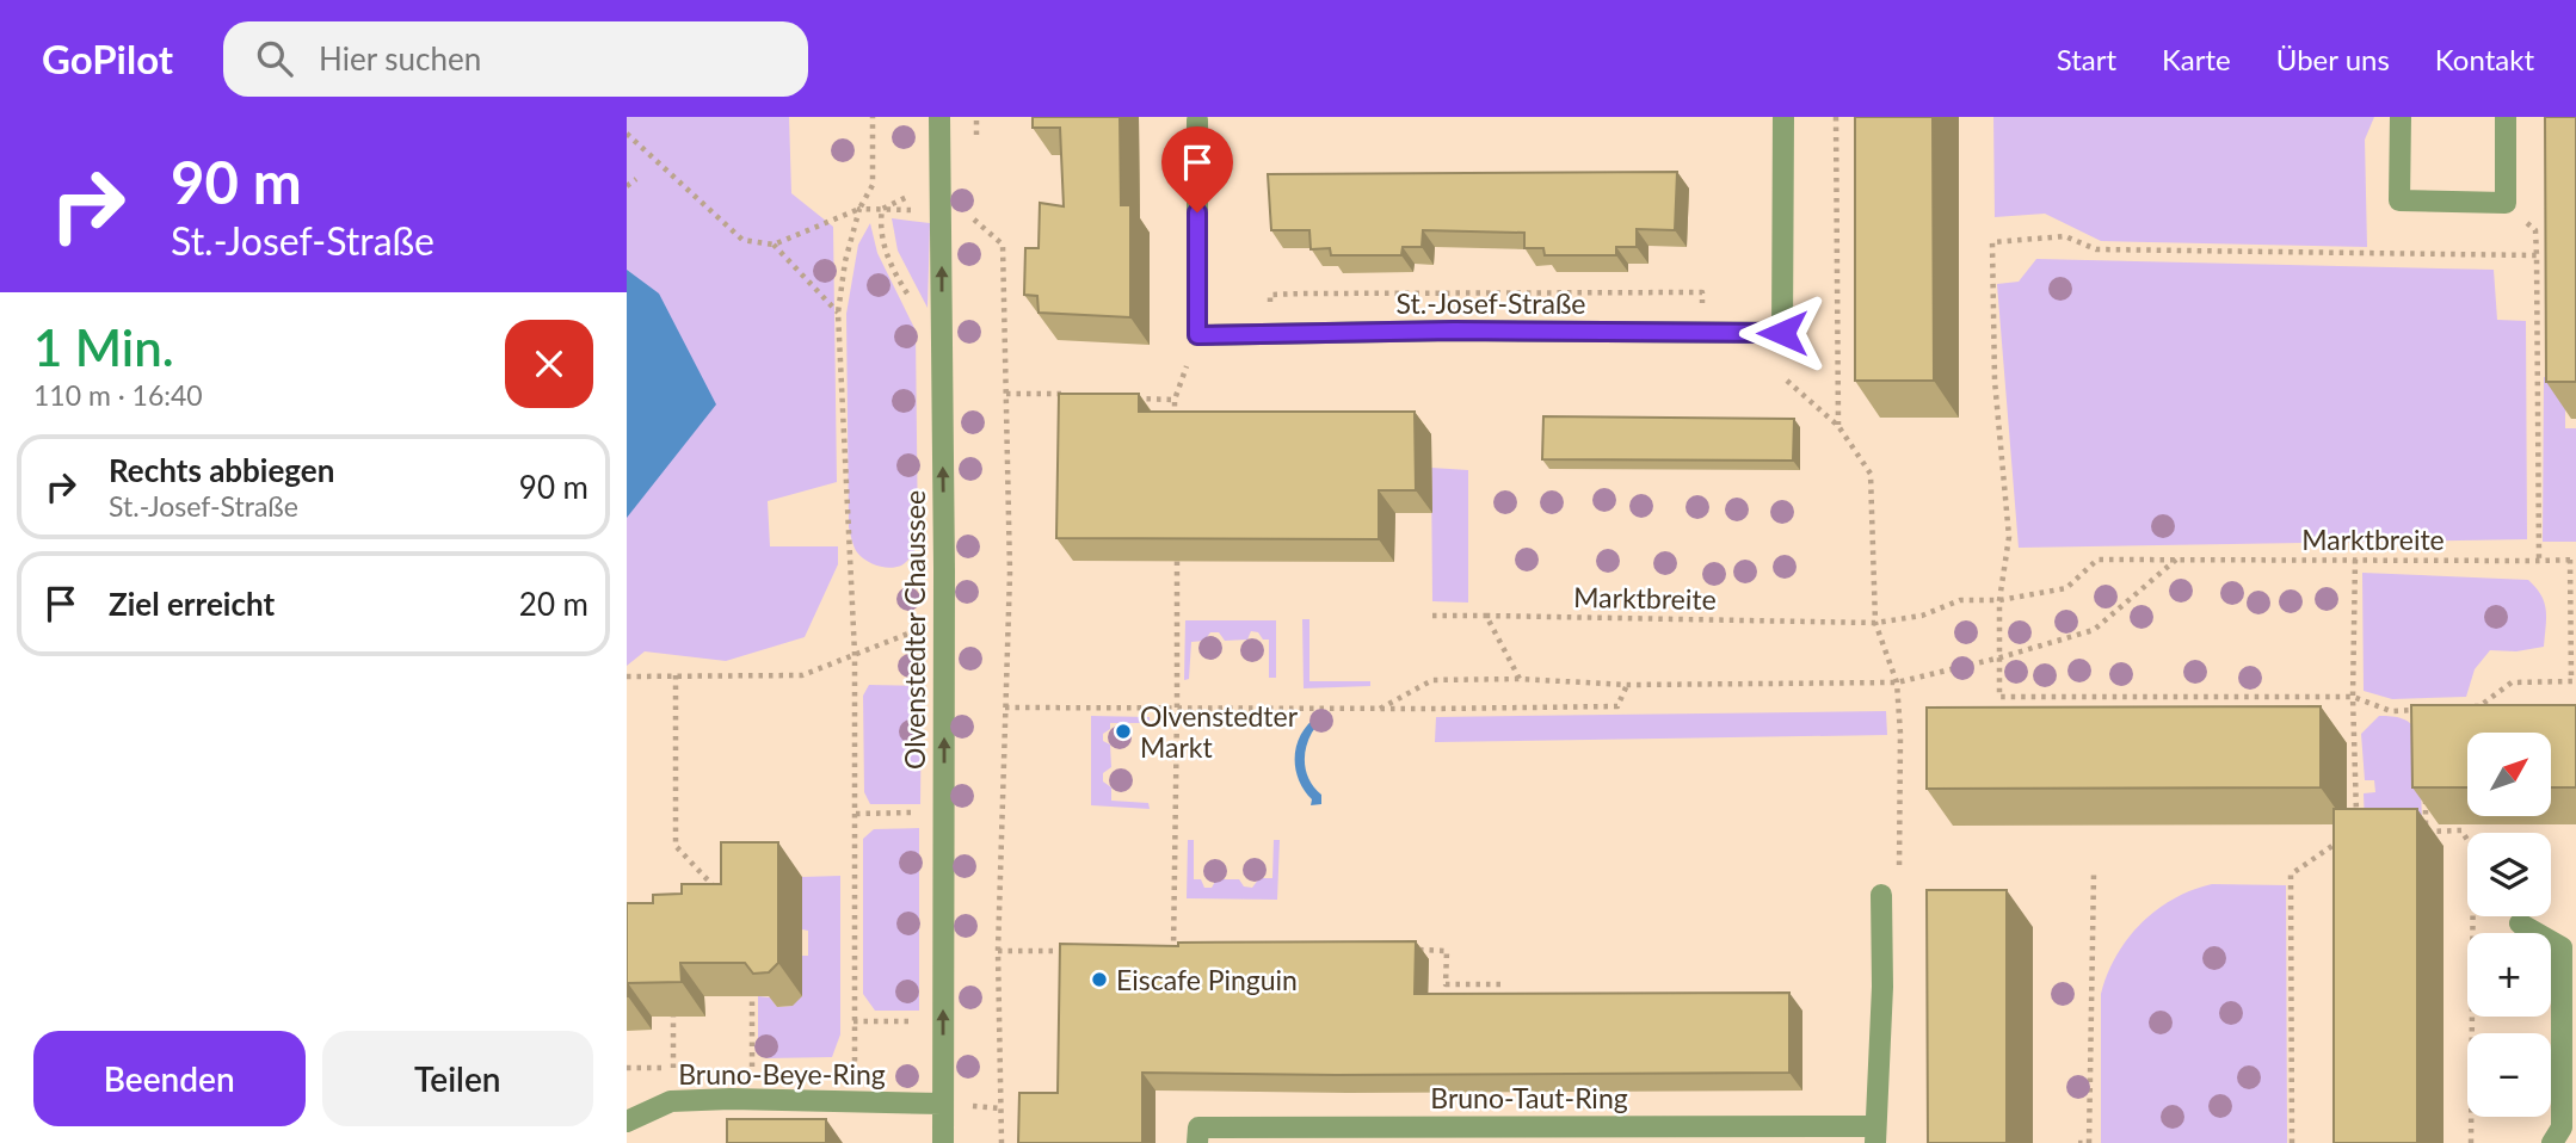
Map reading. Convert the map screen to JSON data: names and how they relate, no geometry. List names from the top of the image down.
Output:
{
  "streets": {
    "street": [
      "St.-Josef-Straße",
      "Olvenstedter Chaussee",
      "Bruno-Beye-Ring",
      "Bruno-Taut-Ring"
    ],
    "path": ["Marktbreite"]
  },
  "crossings": [
    ["Olvenstedter Chaussee", "Bruno-Beye-Ring"]
  ],
  "one_way": ["Olvenstedter Chaussee"],
  "places": ["Olvenstedter Markt", "Eiscafe Pinguin"],
  "north": "top right",
  "page": {
    "header": "GoPilot",
    "search": "Hier suchen",
    "nav": [
      "Start",
      "Karte",
      "Über uns",
      "Kontakt"
    ],
    "turn": ["90 m", "St.-Josef-Straße"],
    "heading": ["1 Min.", "110 m · 16:40"],
    "list": [
      {
        "name": "Rechts abbiegen",
        "note": "St.-Josef-Straße",
        "value": "90 m"
      },
      {
        "name": "Ziel erreicht",
        "value": "20 m"
      }
    ],
    "map_buttons": ["+", "−"],
    "buttons": ["Beenden", "Teilen"]
  }
}
